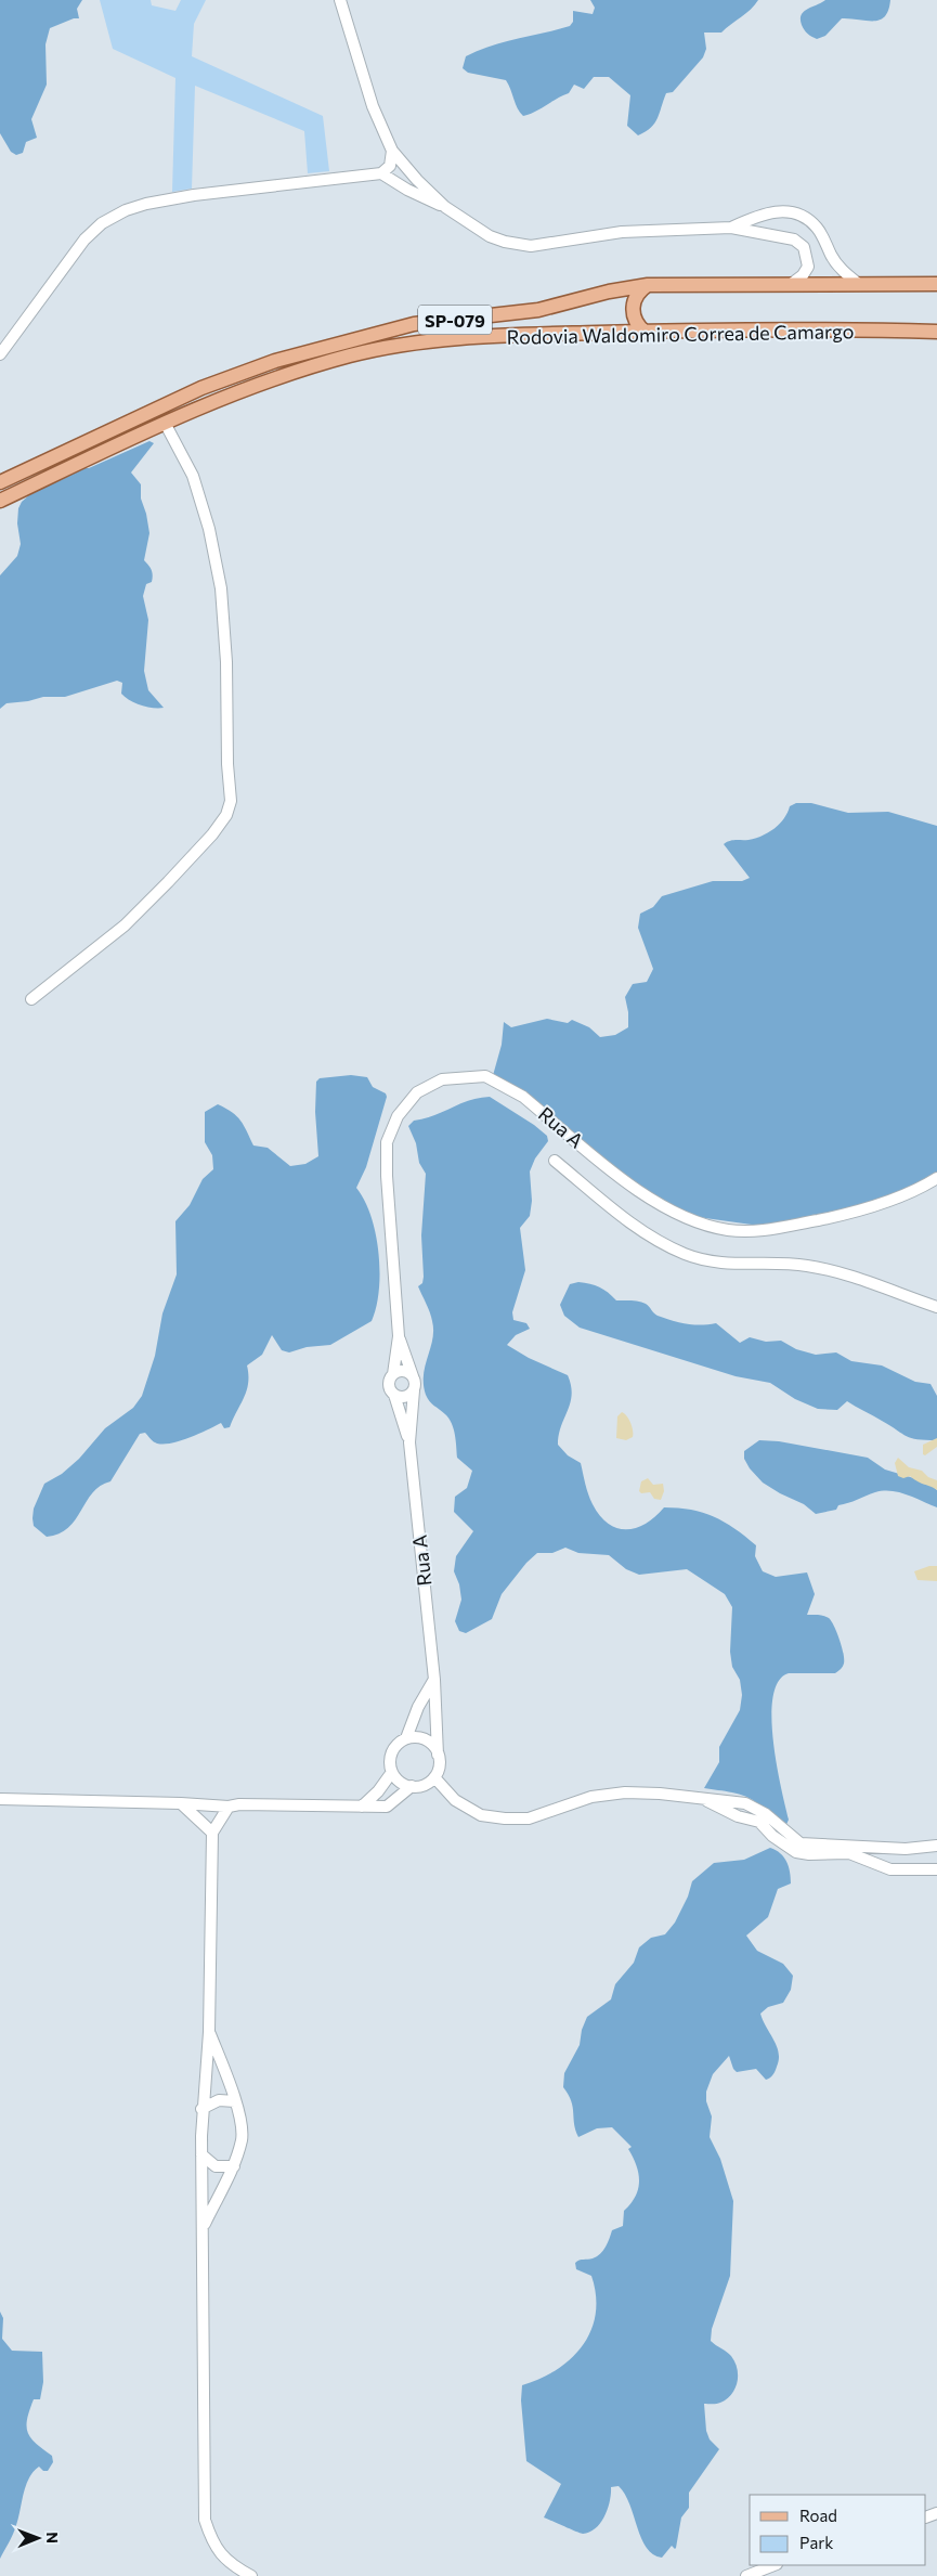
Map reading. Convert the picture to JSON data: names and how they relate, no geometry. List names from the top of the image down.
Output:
{
  "streets": {
    "main road": ["SP-079", "Rodovia Waldomiro Correa de Camargo"],
    "street": ["Rua A"]
  },
  "legend": ["Road", "Park"],
  "north": "right"
}
